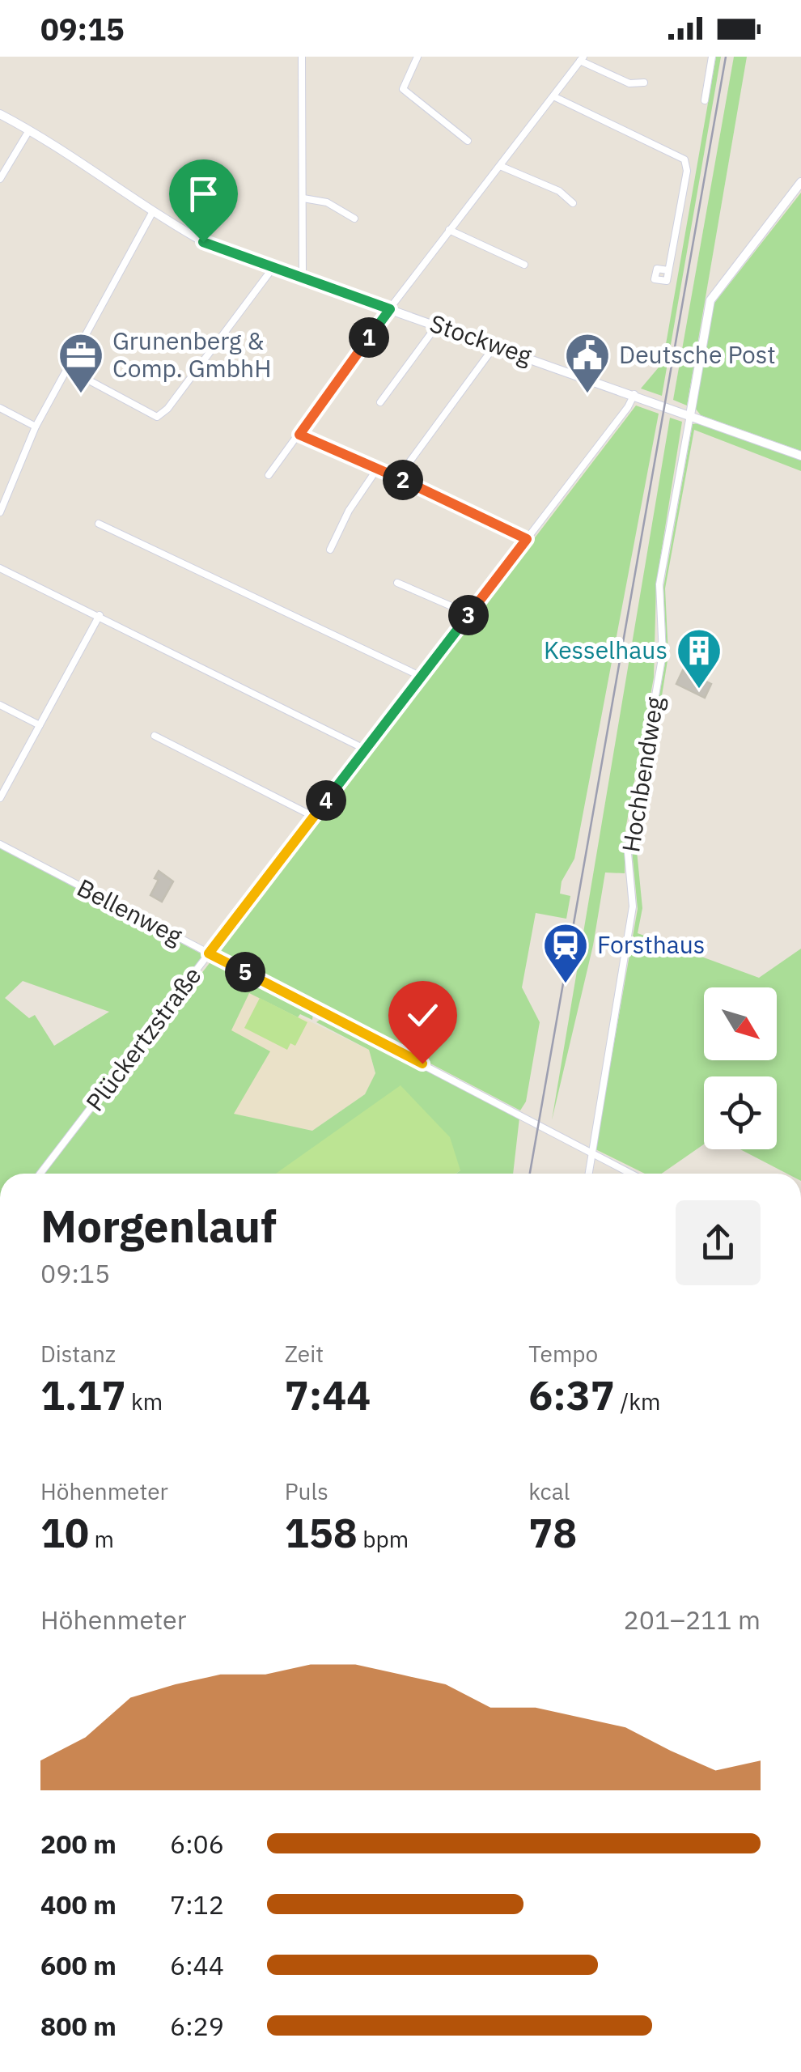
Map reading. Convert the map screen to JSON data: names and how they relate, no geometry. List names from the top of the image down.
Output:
{
  "streets": {
    "street": [
      "Stockweg",
      "Hochbendweg",
      "Bellenweg",
      "Plückertzstraße"
    ]
  },
  "crossings": [
    ["Stockweg", "Hochbendweg"],
    ["Stockweg", "Plückertzstraße"],
    ["Hochbendweg", "Bellenweg"],
    ["Bellenweg", "Plückertzstraße"]
  ],
  "places": {
    "office": ["Grunenberg & Comp. GmbhH"],
    "public building": ["Deutsche Post"],
    "building": ["Kesselhaus"],
    "station": ["Forsthaus"]
  },
  "north": "bottom right",
  "page": {
    "status": "09:15",
    "pins": [
      "1",
      "2",
      "3",
      "4",
      "5"
    ],
    "heading": ["Morgenlauf", "09:15"],
    "stats": [
      ["Distanz", "1.17 km"],
      ["Zeit", "7:44"],
      ["Tempo", "6:37 /km"],
      ["Höhenmeter", "10 m"],
      ["Puls", "158 bpm"],
      ["kcal", "78"]
    ],
    "chart": ["Höhenmeter", "201–211 m"],
    "list": [
      {
        "name": "200 m",
        "note": "6:06"
      },
      {
        "name": "400 m",
        "note": "7:12"
      },
      {
        "name": "600 m",
        "note": "6:44"
      },
      {
        "name": "800 m",
        "note": "6:29"
      }
    ]
  }
}
